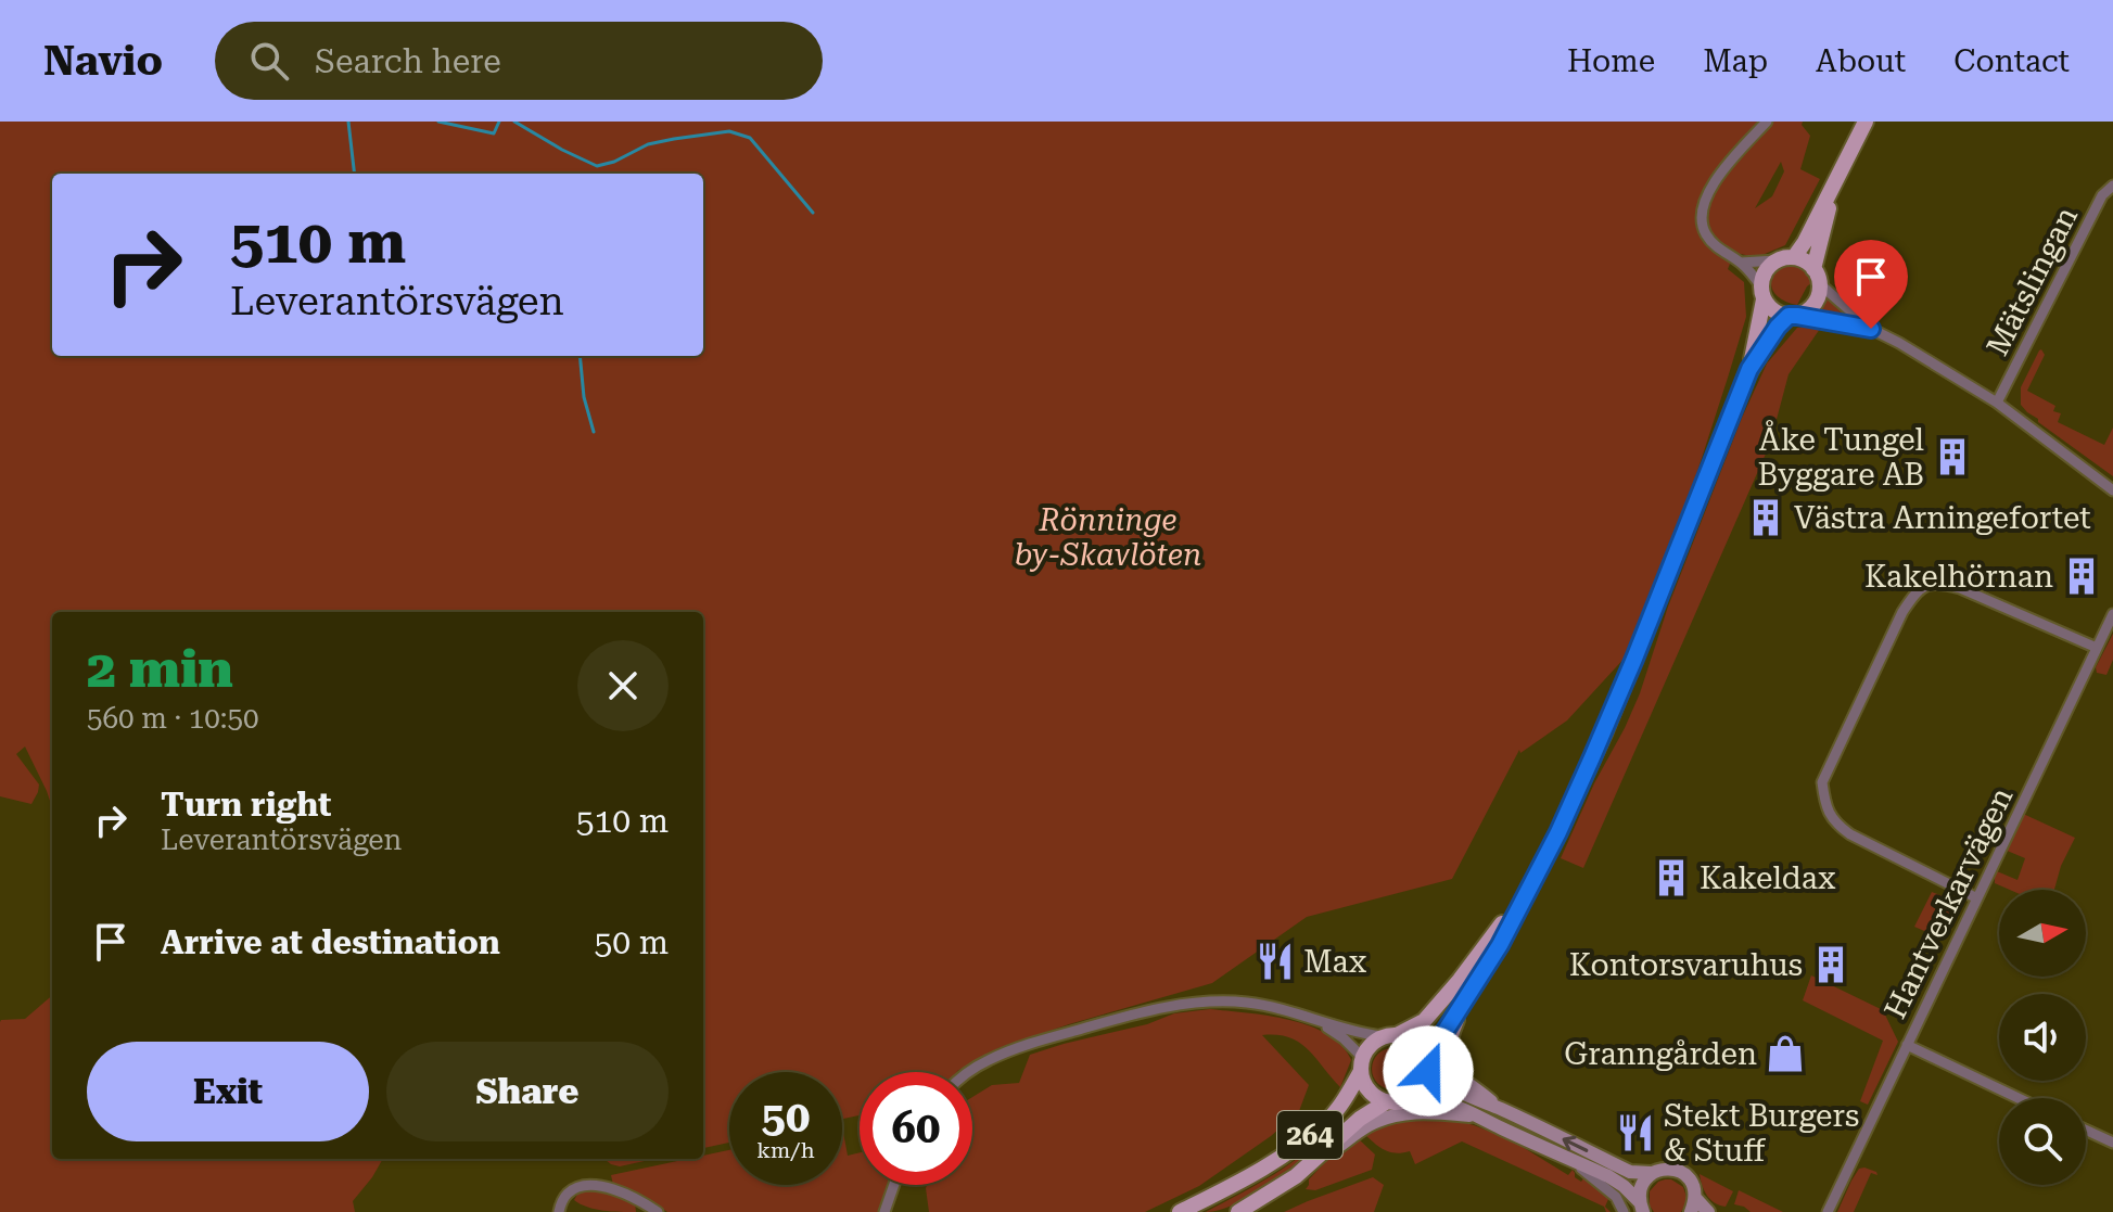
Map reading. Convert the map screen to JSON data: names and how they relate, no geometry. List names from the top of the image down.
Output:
{
  "streets": {
    "main road": ["264"],
    "street": ["Mätslingan", "Hantverkarvägen"]
  },
  "parks": ["Rönninge by-Skavlöten"],
  "places": {
    "building": [
      "Åke Tungel Byggare AB",
      "Västra Arningefortet",
      "Kakelhörnan",
      "Kakeldax",
      "Kontorsvaruhus"
    ],
    "restaurant": ["Max", "Stekt Burgers & Stuff"],
    "shop": ["Granngården"]
  },
  "north": "right",
  "page": {
    "header": "Navio",
    "search": "Search here",
    "nav": [
      "Home",
      "Map",
      "About",
      "Contact"
    ],
    "turn": ["510 m", "Leverantörsvägen"],
    "heading": ["2 min", "560 m · 10:50"],
    "list": [
      {
        "name": "Turn right",
        "note": "Leverantörsvägen",
        "value": "510 m"
      },
      {
        "name": "Arrive at destination",
        "value": "50 m"
      }
    ],
    "buttons": ["Exit", "Share"],
    "speed": "50 km/h",
    "limit": "60"
  }
}
